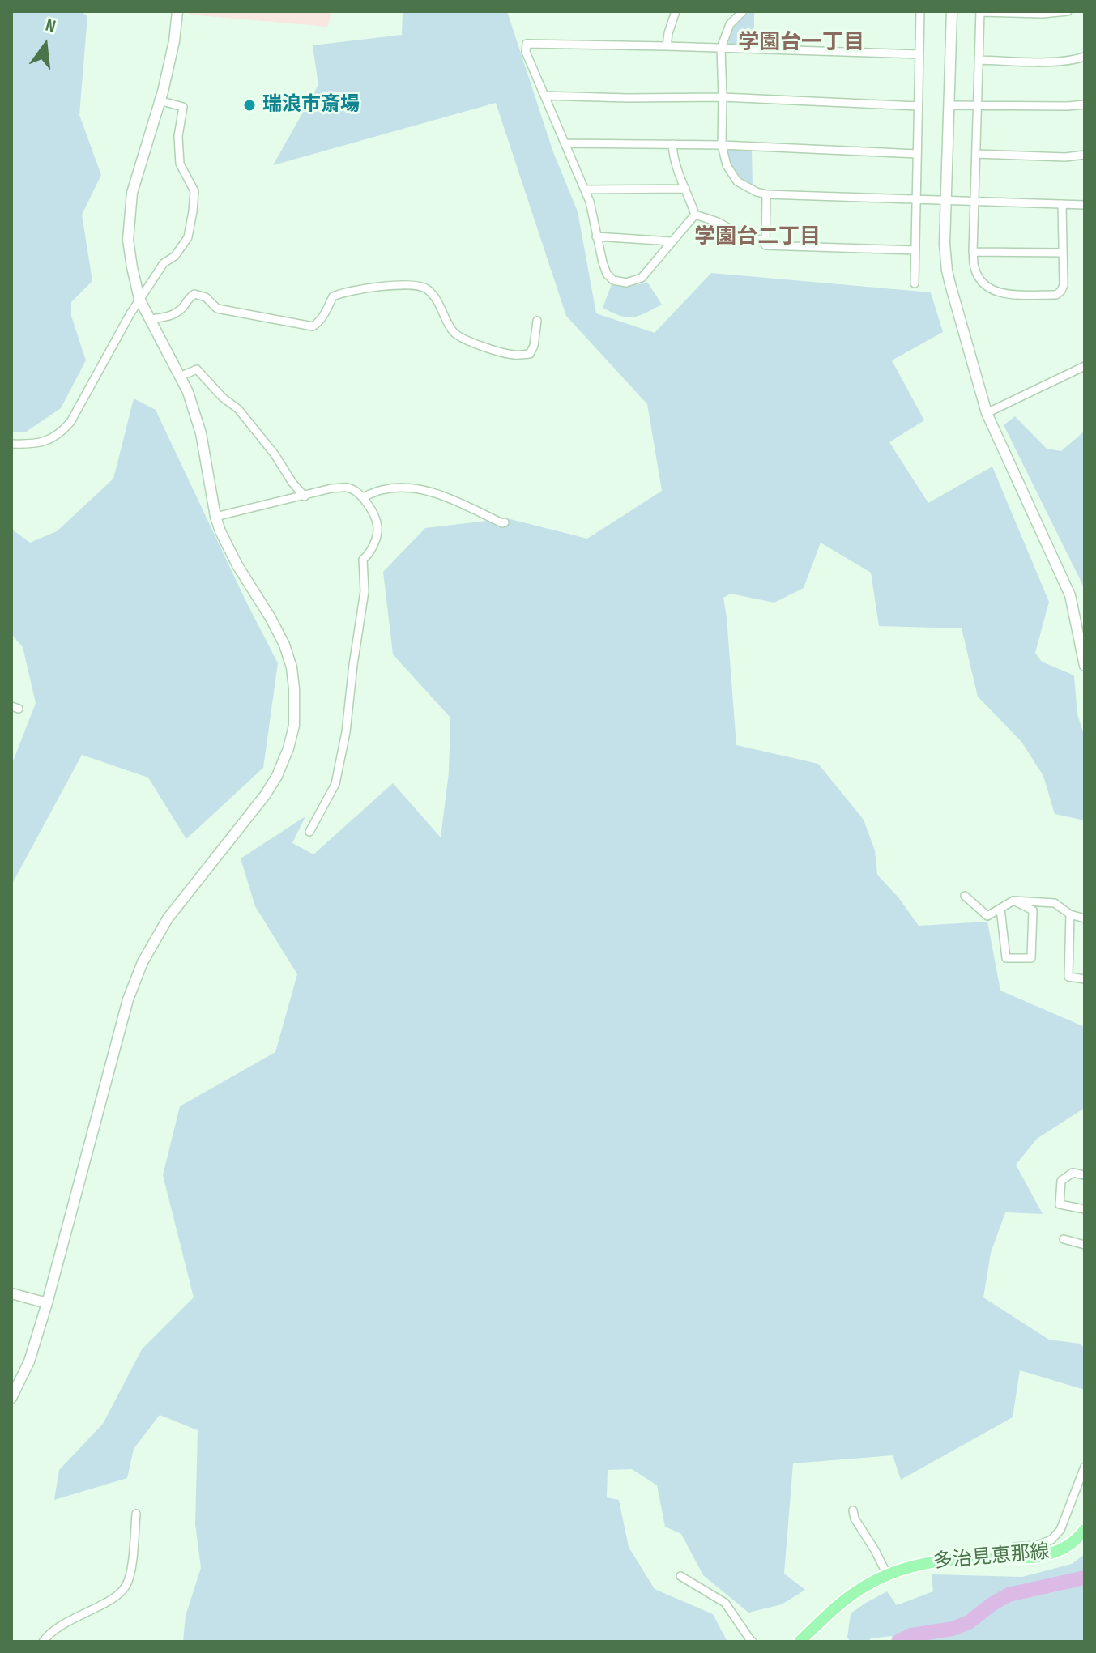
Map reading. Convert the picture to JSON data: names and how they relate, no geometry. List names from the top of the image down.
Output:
{
  "streets": {
    "main road": ["多治見恵那線"]
  },
  "districts": ["学園台一丁目", "学園台二丁目"],
  "places": ["瑞浪市斎場"],
  "north": "top"
}
